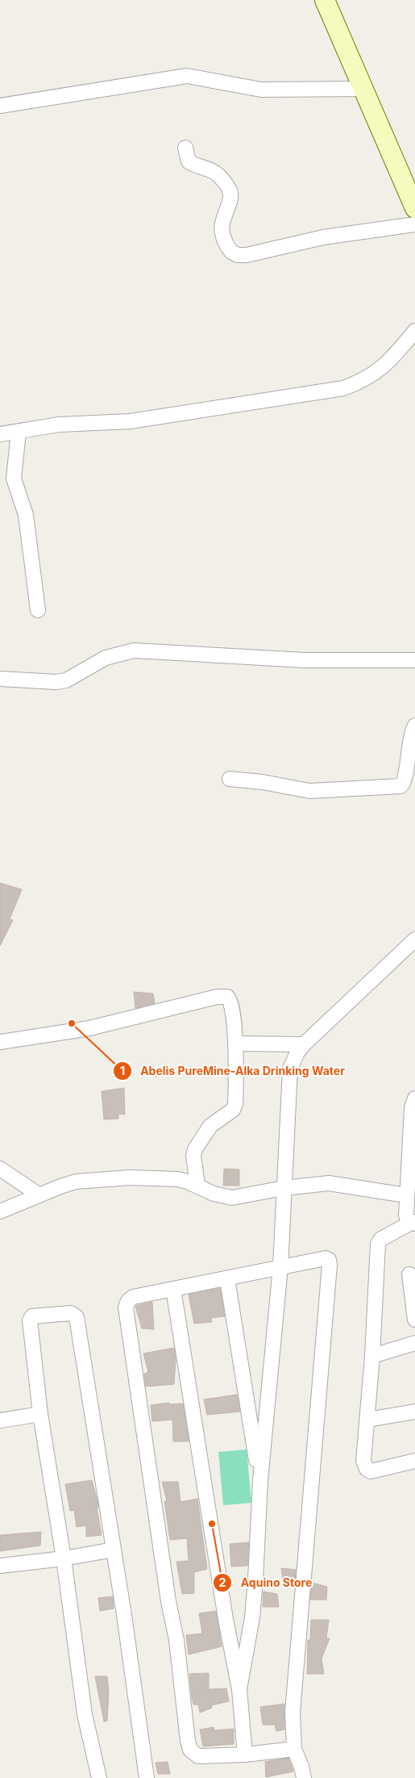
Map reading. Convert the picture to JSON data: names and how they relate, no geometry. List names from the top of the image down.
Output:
{
  "places": ["Abelis PureMine-Alka Drinking Water", "Aquino Store"]
}
